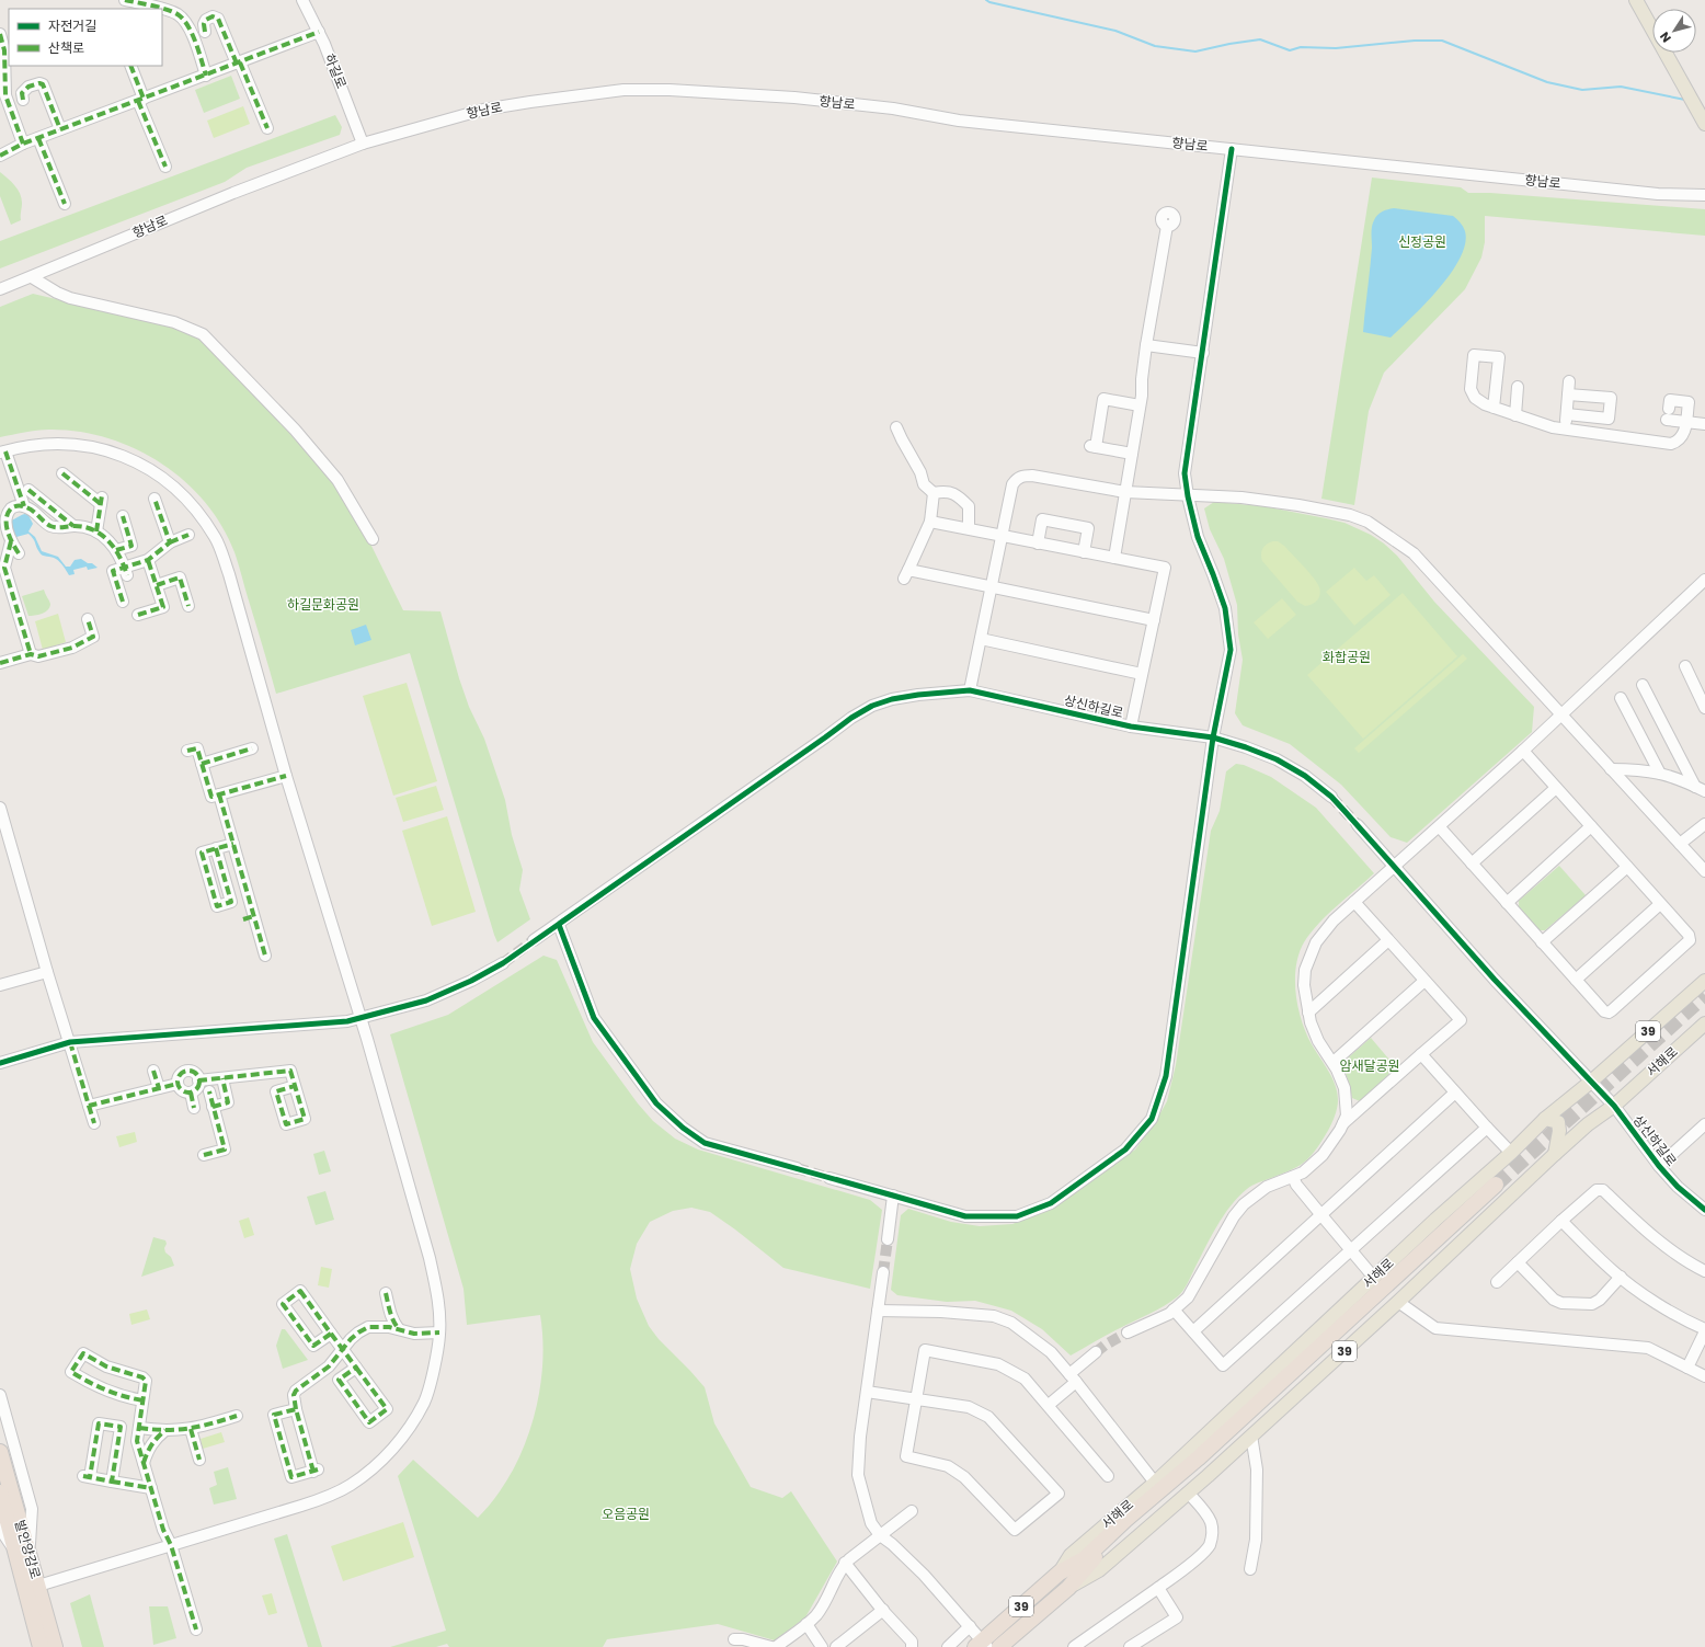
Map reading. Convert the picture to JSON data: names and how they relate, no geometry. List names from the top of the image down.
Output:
{
  "streets": {
    "highway": ["39", "서해로", "발안양감로"],
    "street": ["하길로", "향남로", "상신하길로"]
  },
  "crossings": [
    ["하길로", "향남로"],
    ["상신하길로", "서해로"]
  ],
  "parks": [
    "신정공원",
    "하길문화공원",
    "화합공원",
    "암새달공원",
    "오음공원"
  ],
  "legend": ["자전거길", "산책로"],
  "north": "bottom left"
}
